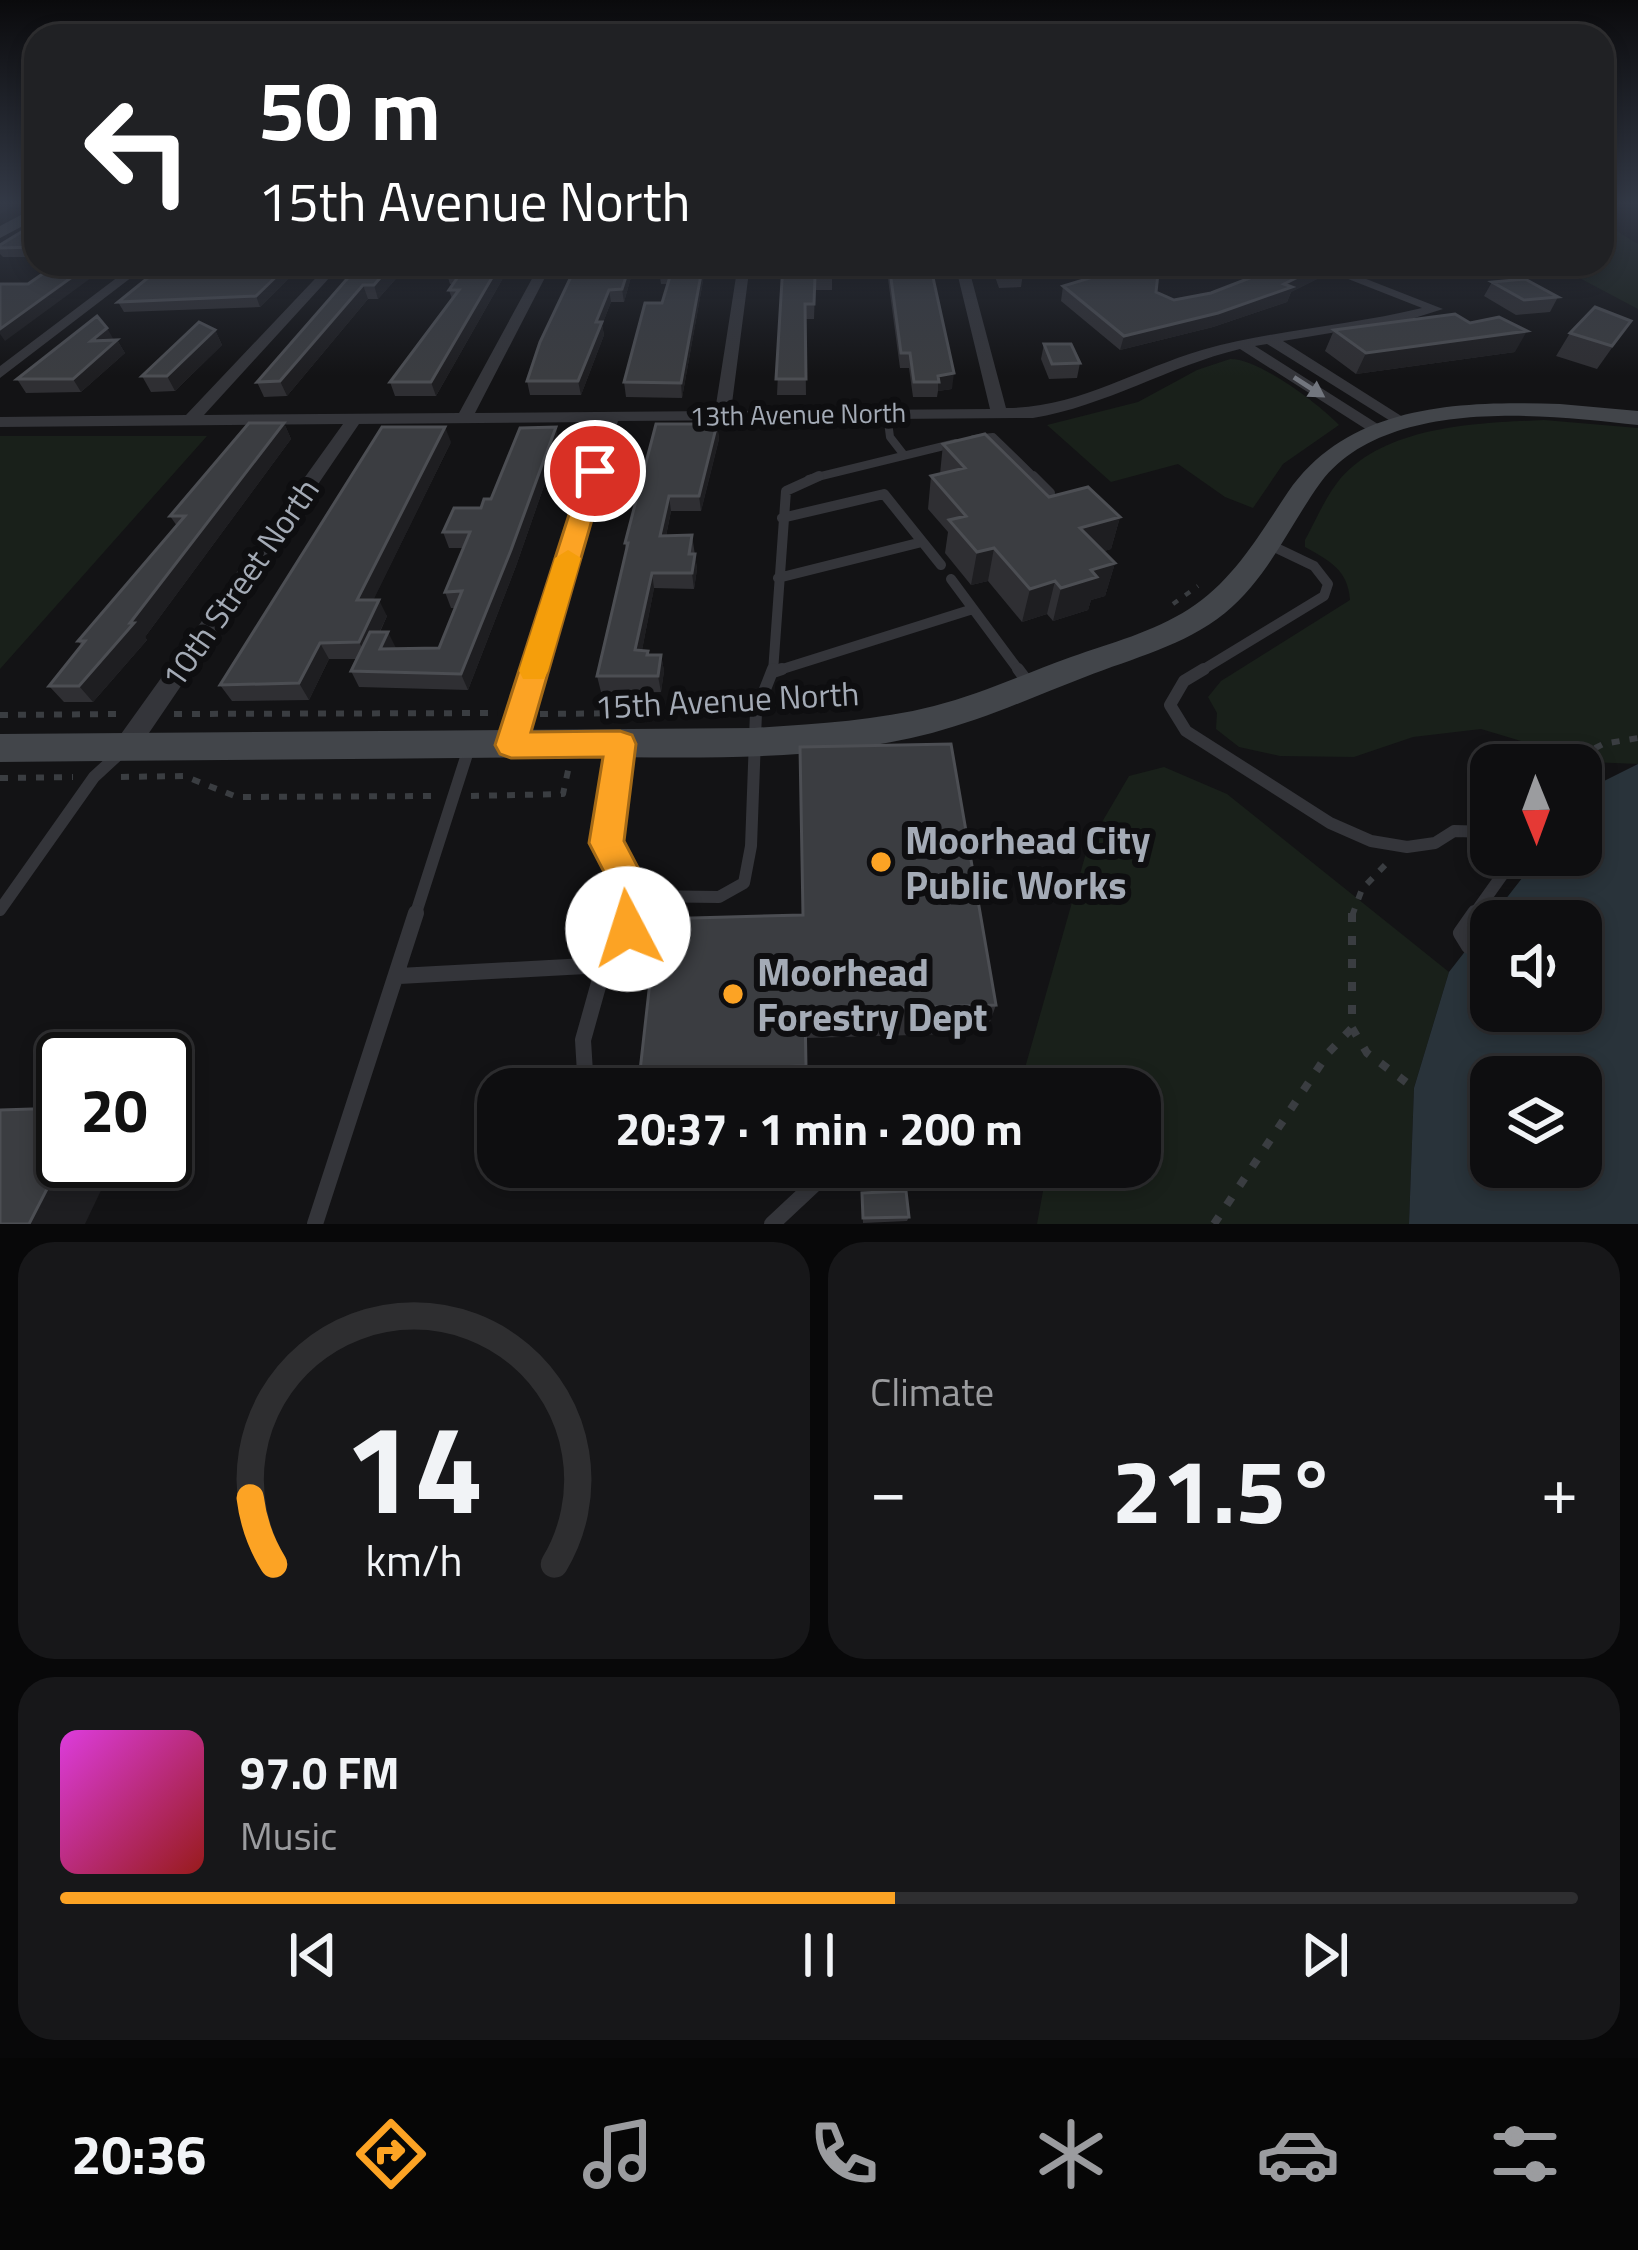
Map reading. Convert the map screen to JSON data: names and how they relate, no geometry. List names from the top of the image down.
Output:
{
  "streets": {
    "main road": ["15th Avenue North"],
    "street": ["13th Avenue North", "10th Street North"]
  },
  "crossings": [
    ["13th Avenue North", "10th Street North"],
    ["10th Street North", "15th Avenue North"]
  ],
  "places": ["Moorhead City Public Works", "Moorhead Forestry Dept"],
  "north": "bottom",
  "page": {
    "turn": ["50 m", "15th Avenue North"],
    "limit": "20",
    "trip": "20:37 · 1 min · 200 m",
    "tile": "Climate",
    "heat": ["−", "21.5°", "+"],
    "song": ["97.0 FM", "Music"],
    "tabs": "20:36",
    "gauge": ["14", "km/h"]
  }
}
